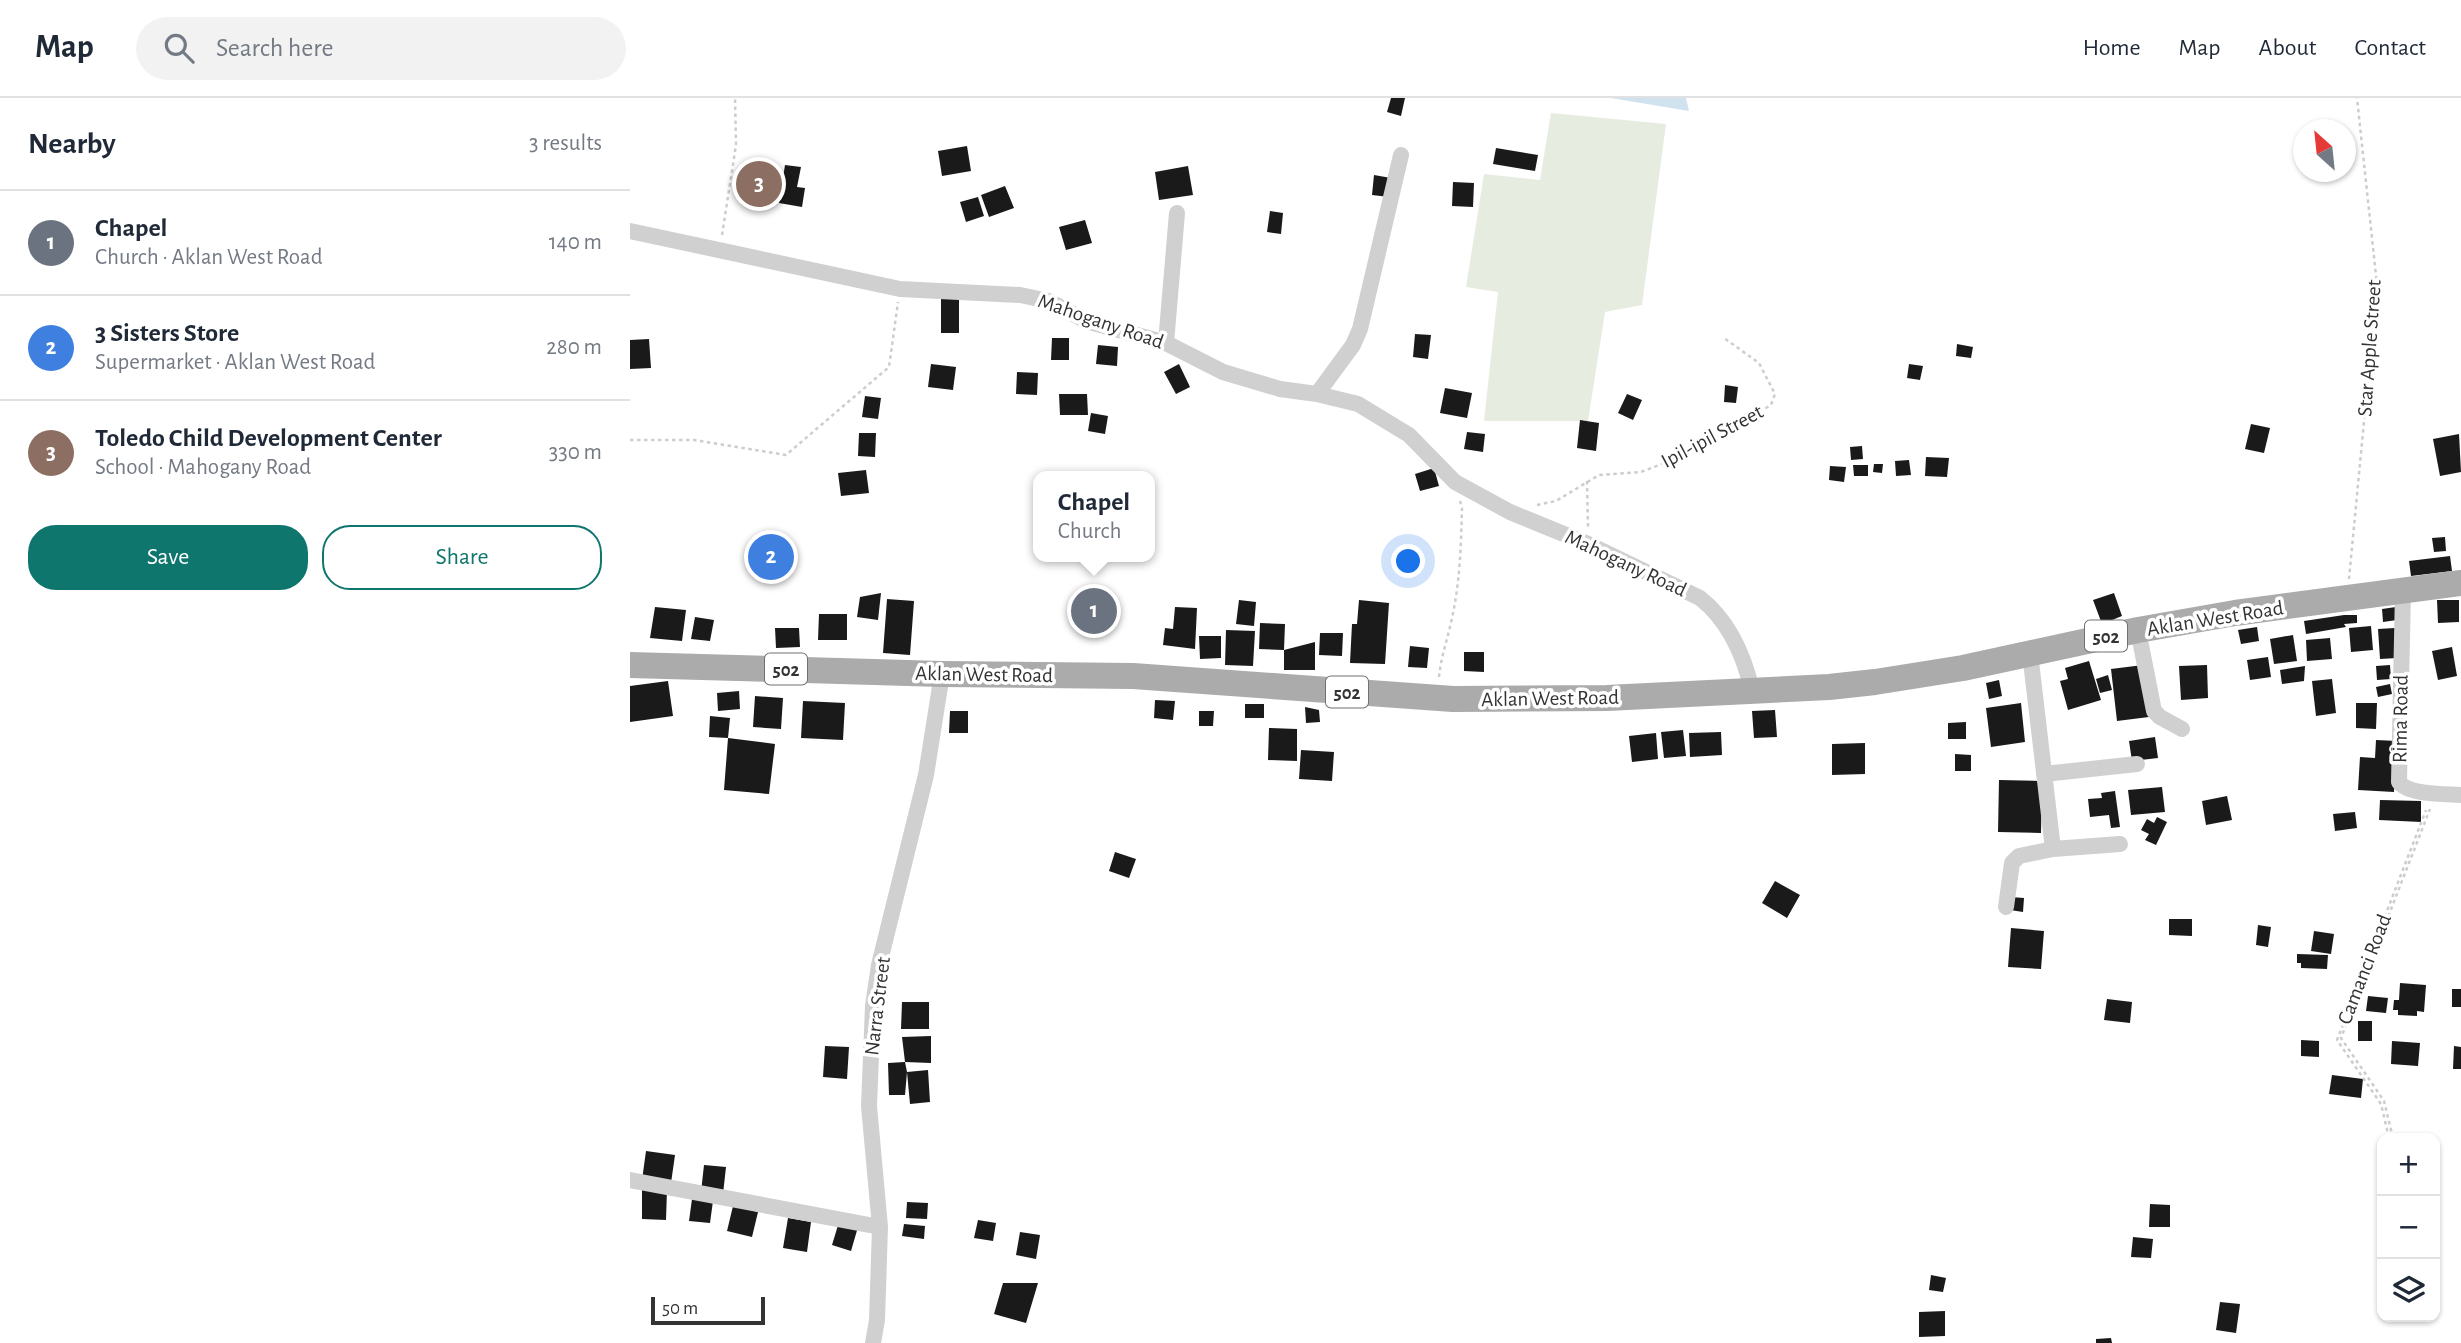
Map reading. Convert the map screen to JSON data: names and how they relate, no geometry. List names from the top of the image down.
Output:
{
  "streets": {
    "main road": ["Aklan West Road", "502"],
    "street": ["Mahogany Road", "Rima Road", "Narra Street"],
    "path": ["Star Apple Street", "Ipil-ipil Street", "Camanci Road"]
  },
  "crossings": [
    ["Mahogany Road", "Ipil-ipil Street"],
    ["Mahogany Road", "Aklan West Road"],
    ["Star Apple Street", "Aklan West Road"],
    ["Aklan West Road", "Rima Road"],
    ["Aklan West Road", "Narra Street"],
    ["Rima Road", "Camanci Road"]
  ],
  "scale_bar": "50 m",
  "north": "top left",
  "page": {
    "header": "Map",
    "search": "Search here",
    "nav": [
      "Home",
      "Map",
      "About",
      "Contact"
    ],
    "heading": ["Nearby", "3 results"],
    "pins": ["3", "2", "1"],
    "list": [
      {
        "mark": "1",
        "name": "Chapel",
        "note": "Church · Aklan West Road",
        "value": "140 m"
      },
      {
        "mark": "2",
        "name": "3 Sisters Store",
        "note": "Supermarket · Aklan West Road",
        "value": "280 m"
      },
      {
        "mark": "3",
        "name": "Toledo Child Development Center",
        "note": "School · Mahogany Road",
        "value": "330 m"
      }
    ],
    "popup": ["Chapel", "Church"],
    "buttons": ["Save", "Share"],
    "map_buttons": ["+", "−"],
    "scale": "50 m"
  }
}
